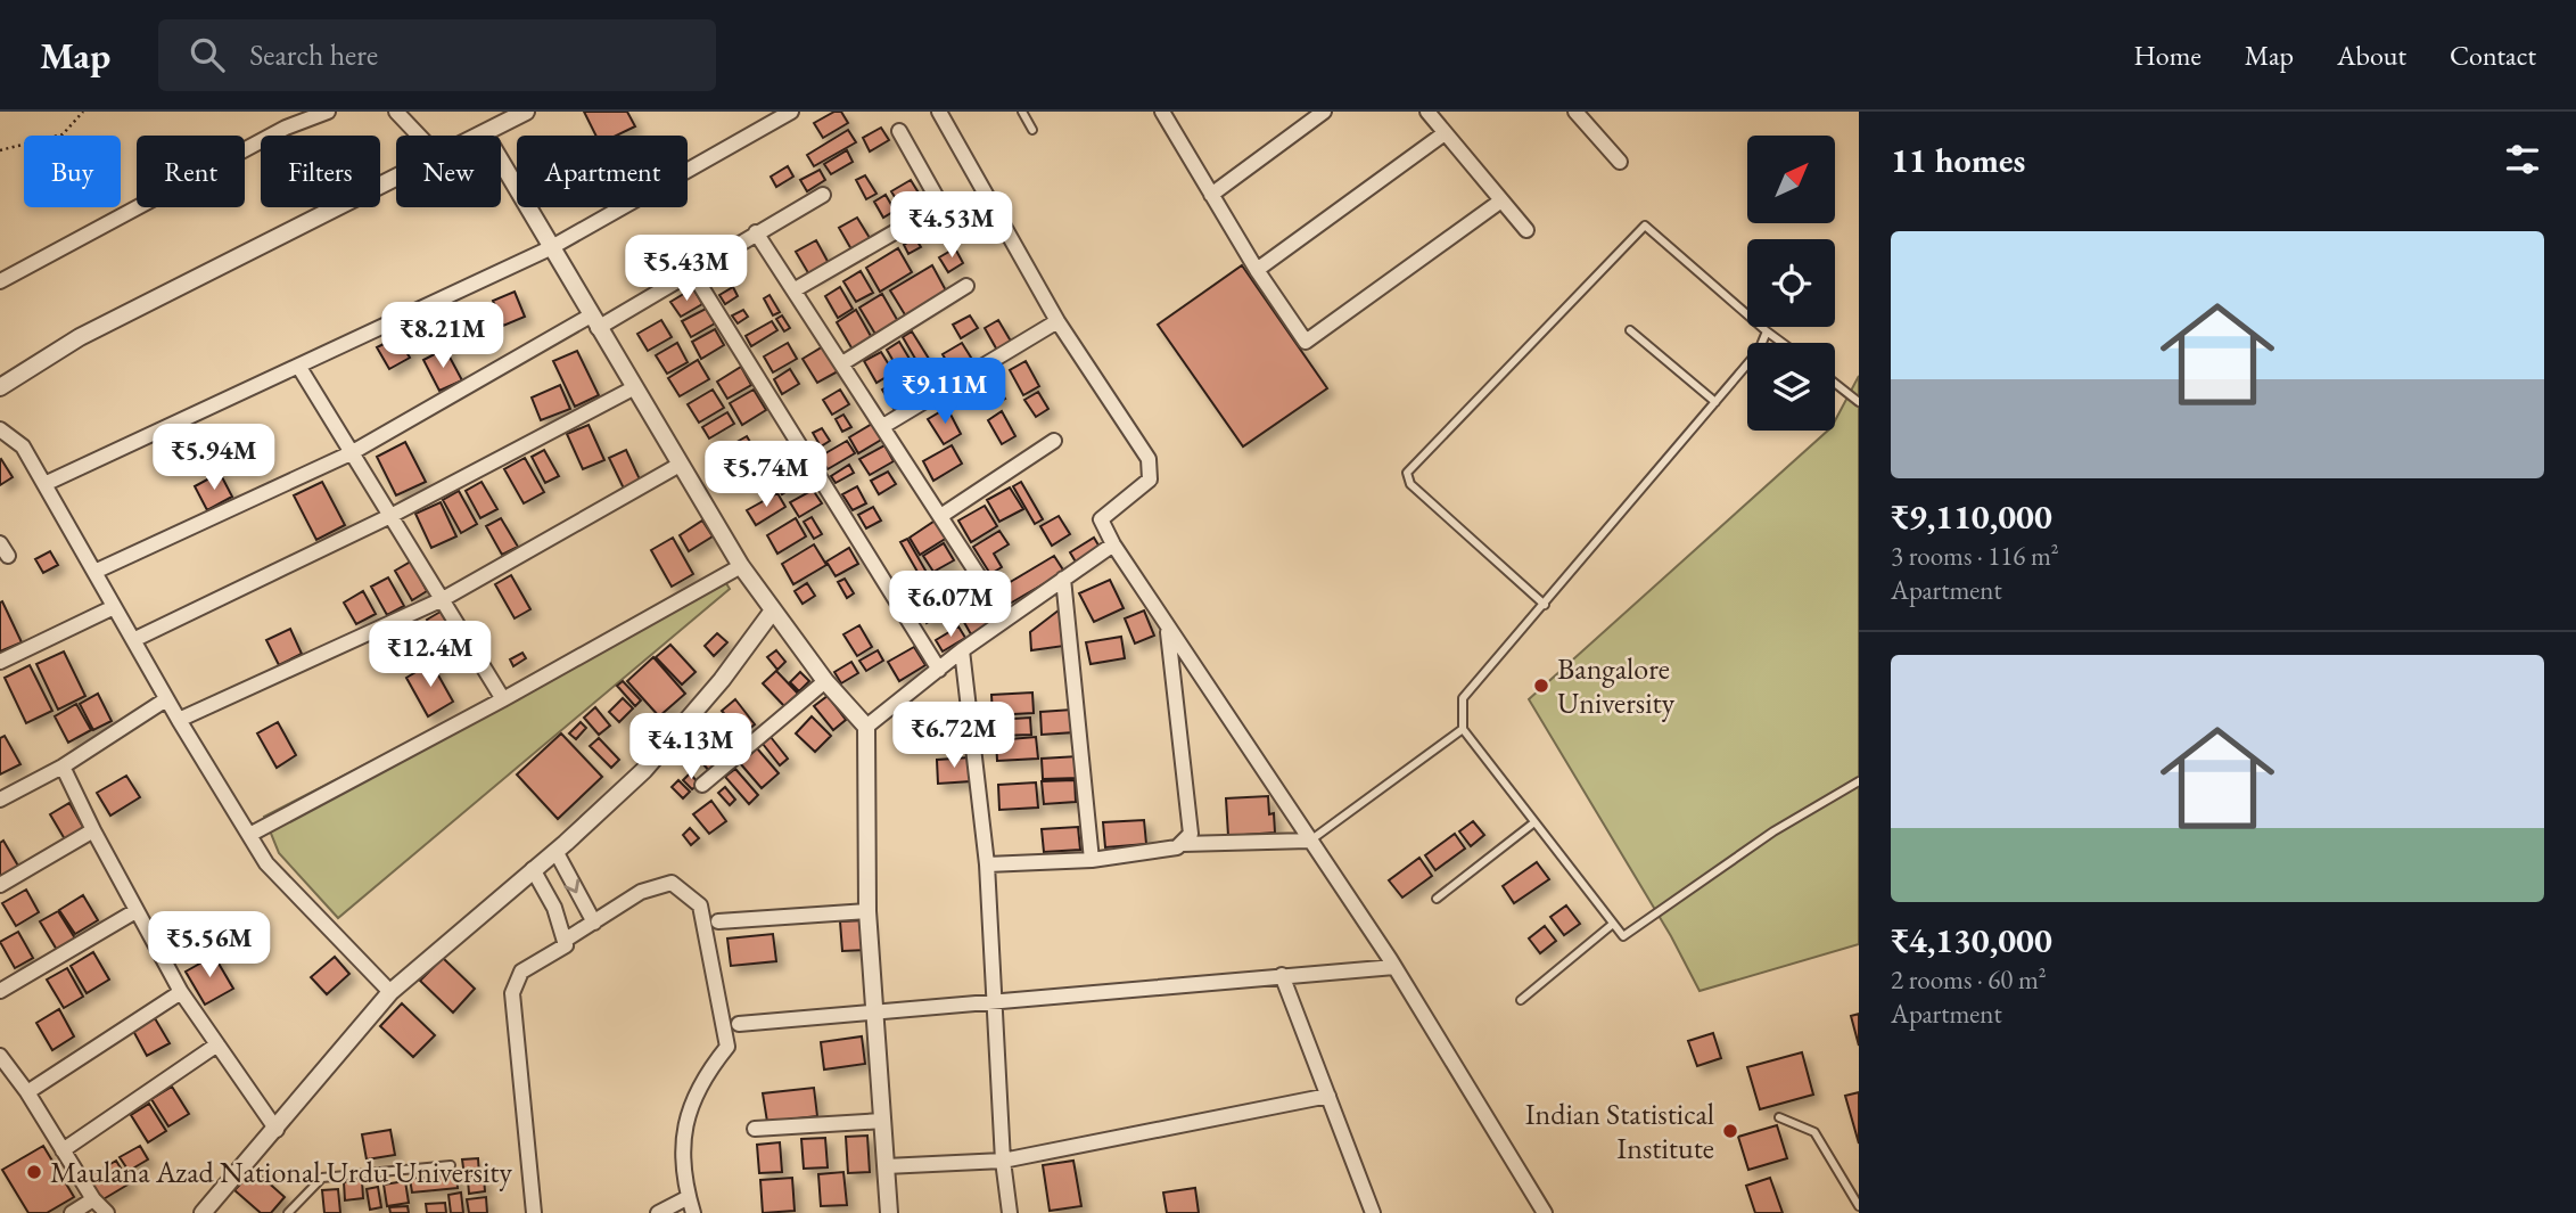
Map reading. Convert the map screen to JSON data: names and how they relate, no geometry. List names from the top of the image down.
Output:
{
  "places": ["Bangalore University", "Indian Statistical Institute", "Maulana Azad National Urdu University"],
  "north": "top right",
  "page": {
    "header": "Map",
    "search": "Search here",
    "nav": [
      "Home",
      "Map",
      "About",
      "Contact"
    ],
    "heading": "11 homes",
    "chip": [
      "Buy",
      "Rent",
      "Filters",
      "New",
      "Apartment"
    ],
    "price": [
      "₹4.53M",
      "₹5.43M",
      "₹8.21M",
      "₹9.11M",
      "₹5.94M",
      "₹5.74M",
      "₹6.07M",
      "₹12.4M",
      "₹6.72M",
      "₹4.13M",
      "₹5.56M"
    ],
    "list": [
      {
        "name": "₹9,110,000",
        "note": "3 rooms · 116 m² · Apartment"
      },
      {
        "name": "₹4,130,000",
        "note": "2 rooms · 60 m² · Apartment"
      }
    ]
  }
}
